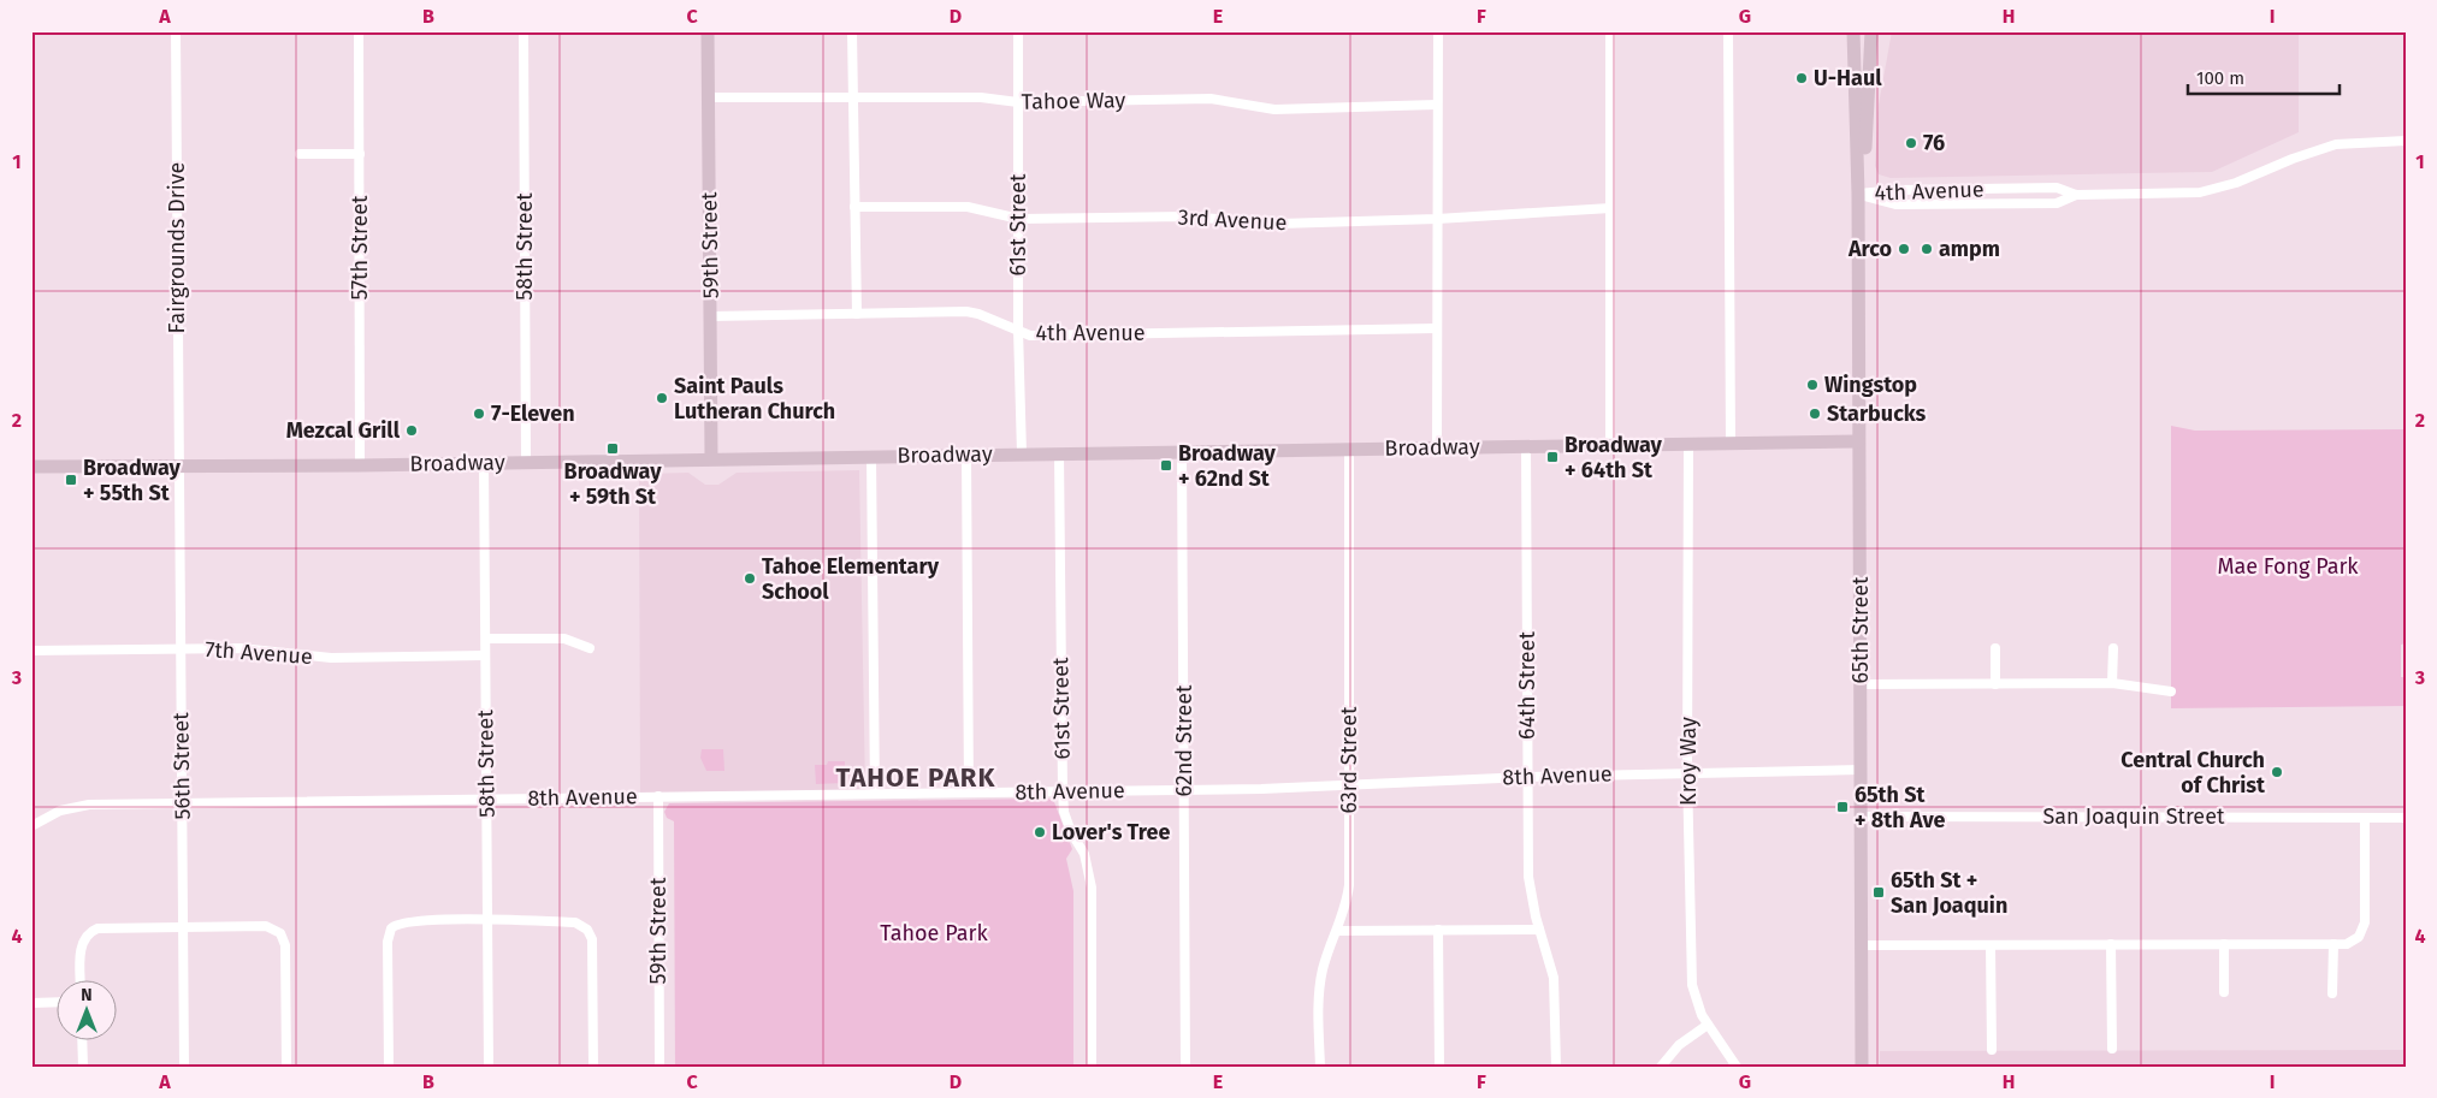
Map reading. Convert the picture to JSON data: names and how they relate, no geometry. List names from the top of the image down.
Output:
{
  "streets": {
    "main road": ["59th Street", "Broadway", "65th Street"],
    "street": [
      "Tahoe Way",
      "4th Avenue",
      "3rd Avenue",
      "61st Street",
      "58th Street",
      "Fairgrounds Drive",
      "57th Street",
      "7th Avenue",
      "64th Street",
      "62nd Street",
      "63rd Street",
      "Kroy Way",
      "56th Street",
      "8th Avenue",
      "San Joaquin Street"
    ]
  },
  "crossings": [
    ["Tahoe Way", "61st Street"],
    ["Tahoe Way", "59th Street"],
    ["4th Avenue", "61st Street"],
    ["4th Avenue", "59th Street"],
    ["4th Avenue", "65th Street"],
    ["3rd Avenue", "61st Street"],
    ["61st Street", "Broadway"],
    ["61st Street", "8th Avenue"],
    ["59th Street", "Broadway"],
    ["59th Street", "8th Avenue"],
    ["58th Street", "Broadway"],
    ["58th Street", "7th Avenue"],
    ["58th Street", "8th Avenue"],
    ["Fairgrounds Drive", "Broadway"],
    ["Fairgrounds Drive", "56th Street"],
    ["57th Street", "Broadway"],
    ["Broadway", "65th Street"],
    ["Broadway", "64th Street"],
    ["Broadway", "62nd Street"],
    ["Broadway", "63rd Street"],
    ["Broadway", "Kroy Way"],
    ["Broadway", "56th Street"],
    ["65th Street", "8th Avenue"],
    ["65th Street", "San Joaquin Street"],
    ["7th Avenue", "56th Street"],
    ["64th Street", "8th Avenue"],
    ["62nd Street", "8th Avenue"],
    ["63rd Street", "8th Avenue"],
    ["Kroy Way", "8th Avenue"],
    ["56th Street", "8th Avenue"]
  ],
  "districts": ["TAHOE PARK"],
  "parks": ["Mae Fong Park", "Tahoe Park"],
  "places": {
    "other": [
      "U-Haul",
      "76",
      "Arco",
      "ampm",
      "Wingstop",
      "Saint Pauls Lutheran Church",
      "7-Eleven",
      "Starbucks",
      "Mezcal Grill",
      "Tahoe Elementary School",
      "Central Church of Christ",
      "Lover's Tree"
    ],
    "transit": [
      "Broadway + 59th St",
      "Broadway + 64th St",
      "Broadway + 62nd St",
      "Broadway + 55th St",
      "65th St + 8th Ave",
      "65th St + San Joaquin"
    ]
  },
  "scale_bar": "100 m",
  "north": "top",
  "grid": {
    "columns": [
      "A",
      "B",
      "C",
      "D",
      "E",
      "F",
      "G",
      "H",
      "I"
    ],
    "rows": [
      "1",
      "2",
      "3",
      "4"
    ]
  }
}
